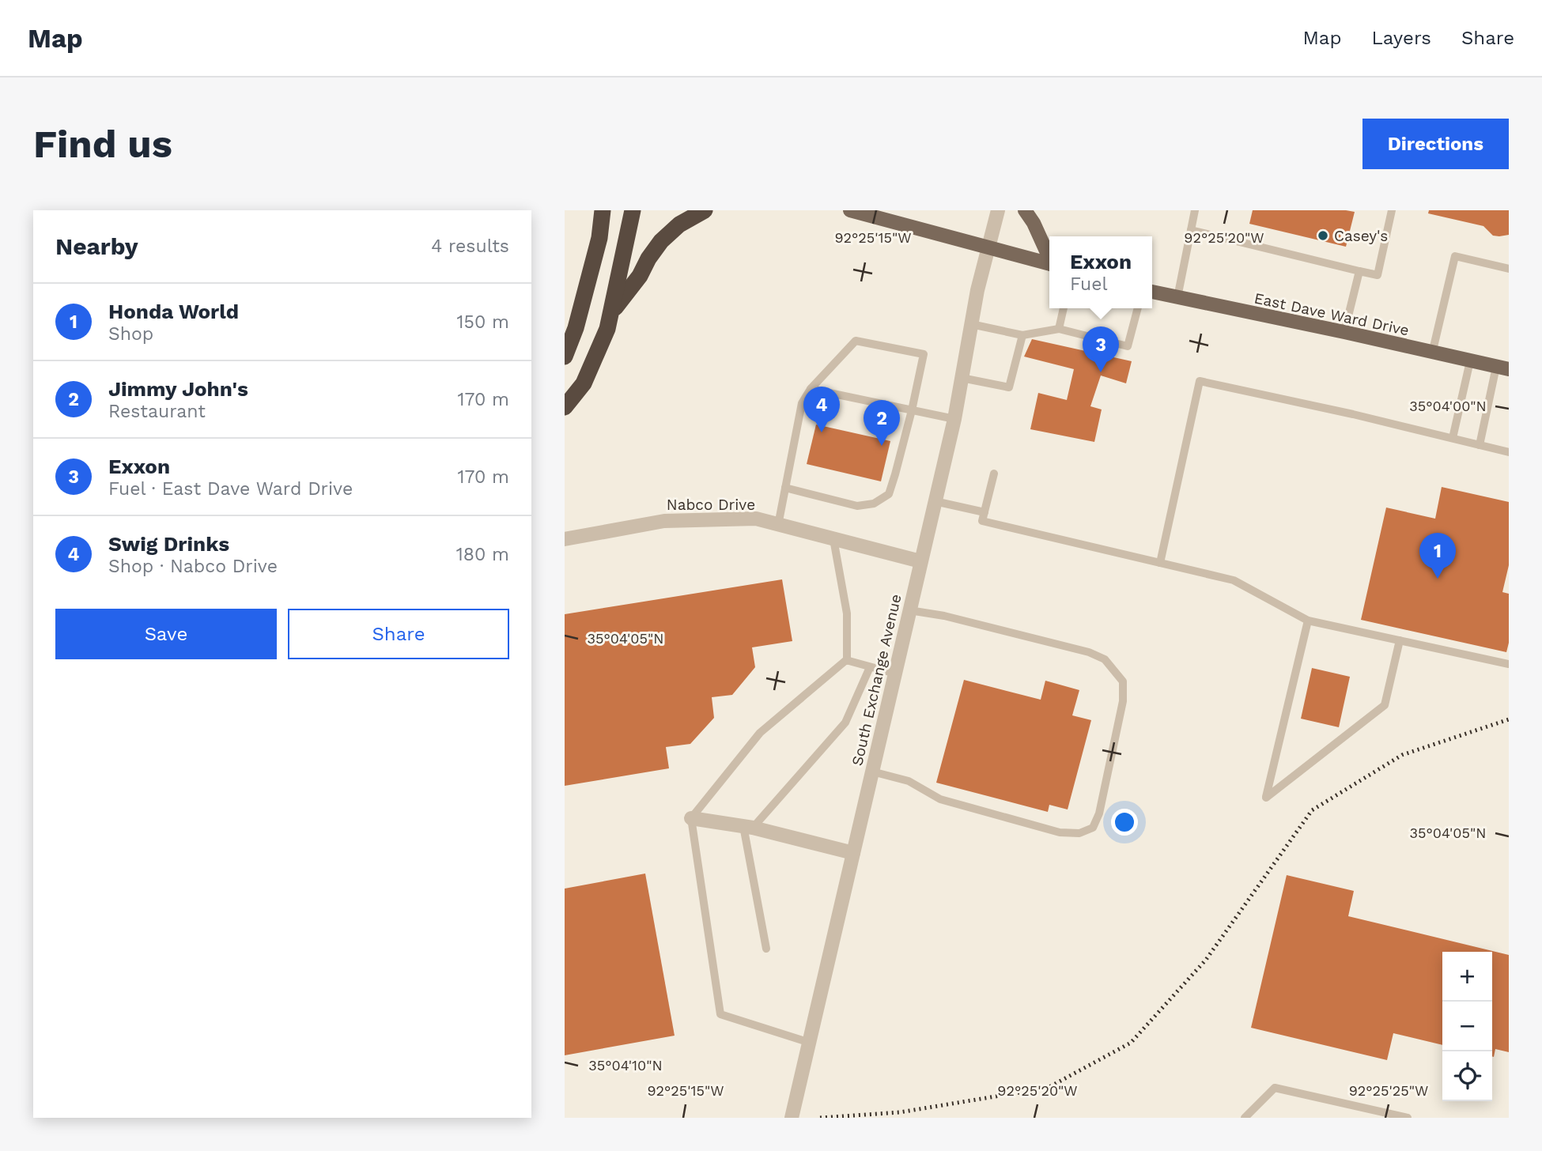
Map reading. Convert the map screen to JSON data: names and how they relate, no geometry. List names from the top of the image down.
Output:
{
  "streets": {
    "main road": ["East Dave Ward Drive"],
    "street": ["Nabco Drive", "South Exchange Avenue"]
  },
  "crossings": [
    ["Nabco Drive", "South Exchange Avenue"]
  ],
  "places": ["Casey's"],
  "page": {
    "header": "Map",
    "nav": ["Map", "Layers", "Share"],
    "buttons": [
      "Directions",
      ["Save", "Share"]
    ],
    "title": "Find us",
    "heading": ["Nearby", "4 results"],
    "popup": ["Exxon", "Fuel"],
    "list": [
      {
        "mark": "1",
        "name": "Honda World",
        "note": "Shop",
        "value": "150 m"
      },
      {
        "mark": "2",
        "name": "Jimmy John's",
        "note": "Restaurant",
        "value": "170 m"
      },
      {
        "mark": "3",
        "name": "Exxon",
        "note": "Fuel · East Dave Ward Drive",
        "value": "170 m"
      },
      {
        "mark": "4",
        "name": "Swig Drinks",
        "note": "Shop · Nabco Drive",
        "value": "180 m"
      }
    ],
    "pins": [
      "3",
      "4",
      "2",
      "1"
    ],
    "map_buttons": ["+", "−"]
  },
  "coordinates": [
    "92°25'15\"W",
    "92°25'20\"W",
    "35°04'00\"N",
    "35°04'05\"N",
    "35°04'10\"N",
    "92°25'25\"W"
  ]
}
